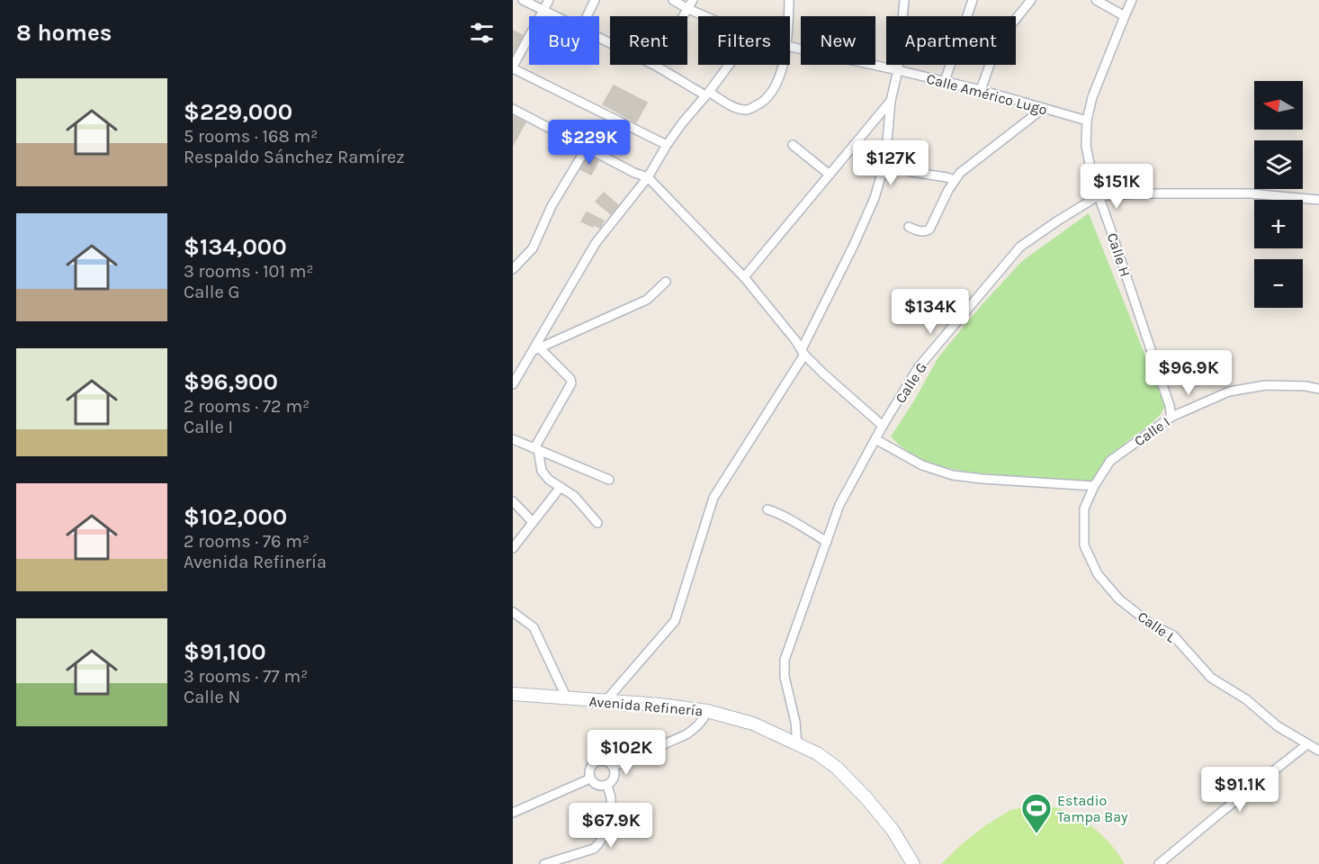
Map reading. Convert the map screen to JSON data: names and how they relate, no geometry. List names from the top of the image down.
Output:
{
  "streets": {
    "main road": ["Avenida Refinería"],
    "street": [
      "Calle Américo Lugo",
      "Calle H",
      "Calle G",
      "Calle I",
      "Calle L"
    ]
  },
  "crossings": [
    ["Calle Américo Lugo", "Calle H"],
    ["Calle H", "Calle G"],
    ["Calle H", "Calle I"],
    ["Calle G", "Avenida Refinería"],
    ["Calle I", "Calle L"]
  ],
  "places": {
    "sports": ["Estadio Tampa Bay"]
  },
  "north": "left",
  "page": {
    "heading": "8 homes",
    "chip": [
      "Buy",
      "Rent",
      "Filters",
      "New",
      "Apartment"
    ],
    "list": [
      {
        "name": "$229,000",
        "note": "5 rooms · 168 m² · Respaldo Sánchez Ramírez"
      },
      {
        "name": "$134,000",
        "note": "3 rooms · 101 m² · Calle G"
      },
      {
        "name": "$96,900",
        "note": "2 rooms · 72 m² · Calle I"
      },
      {
        "name": "$102,000",
        "note": "2 rooms · 76 m² · Avenida Refinería"
      },
      {
        "name": "$91,100",
        "note": "3 rooms · 77 m² · Calle N"
      }
    ],
    "map_buttons": ["+", "−"],
    "price": [
      "$229K",
      "$127K",
      "$151K",
      "$134K",
      "$96.9K",
      "$102K",
      "$91.1K",
      "$67.9K"
    ]
  }
}
